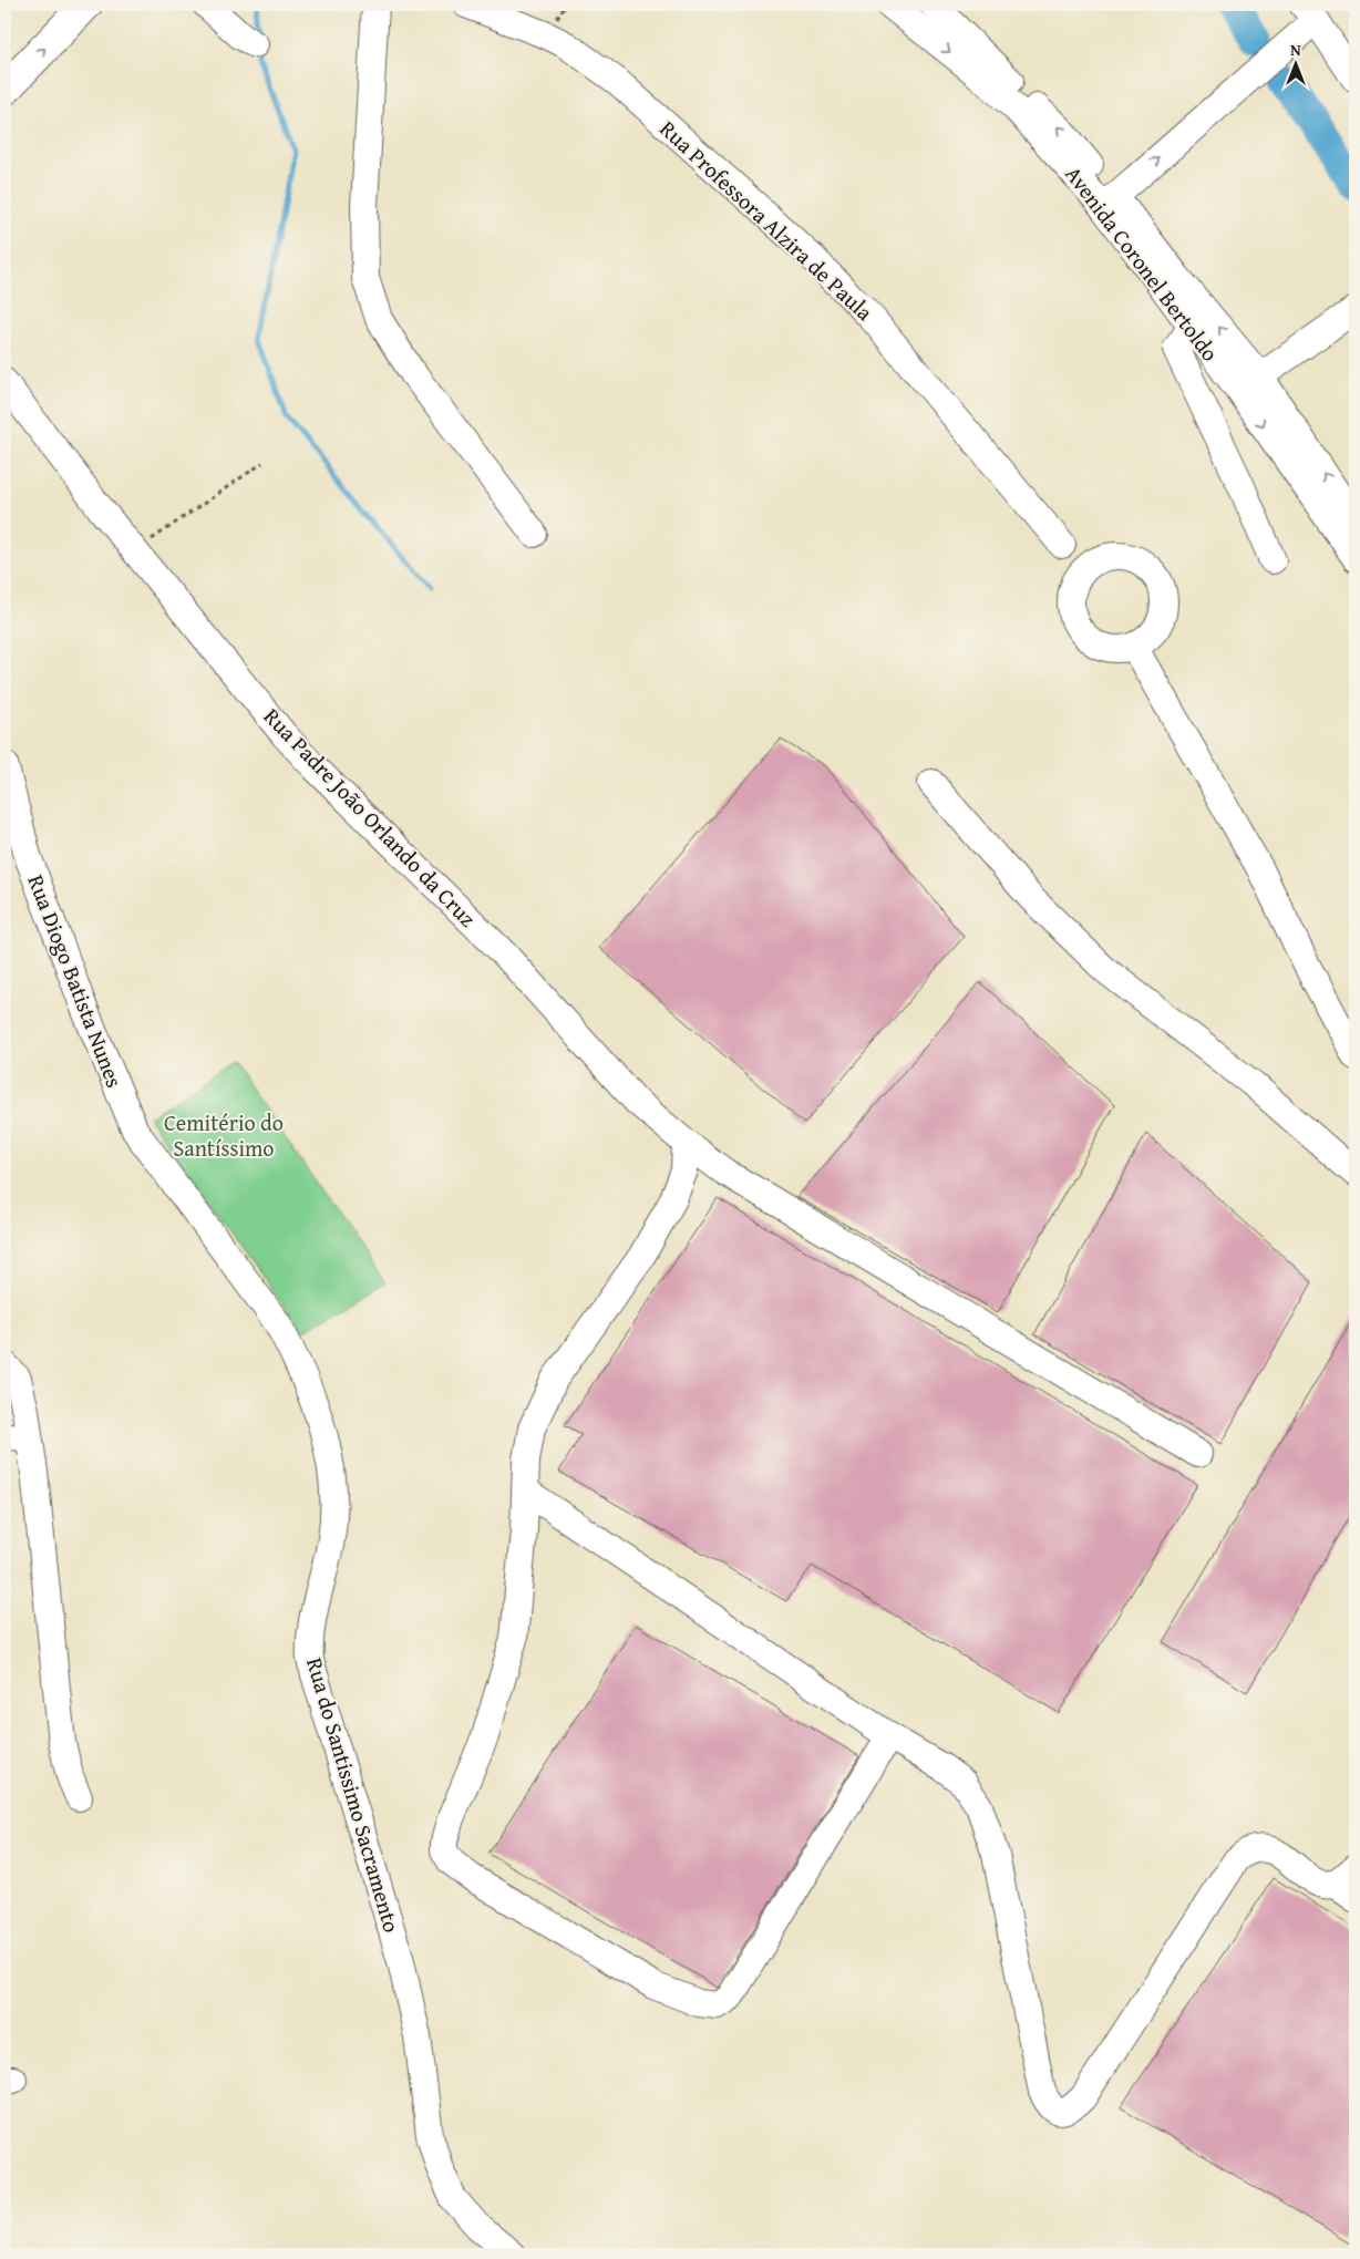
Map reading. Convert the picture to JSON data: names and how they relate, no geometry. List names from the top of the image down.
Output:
{
  "streets": {
    "street": [
      "Rua Professora Alzira de Paula",
      "Avenida Coronel Bertoldo",
      "Rua Padre João Orlando da Cruz",
      "Rua Diogo Batista Nunes",
      "Rua do Santissimo Sacramento"
    ]
  },
  "crossings": [
    ["Rua Diogo Batista Nunes", "Rua do Santissimo Sacramento"]
  ],
  "parks": ["Cemitério do Santíssimo"],
  "north": "top"
}
